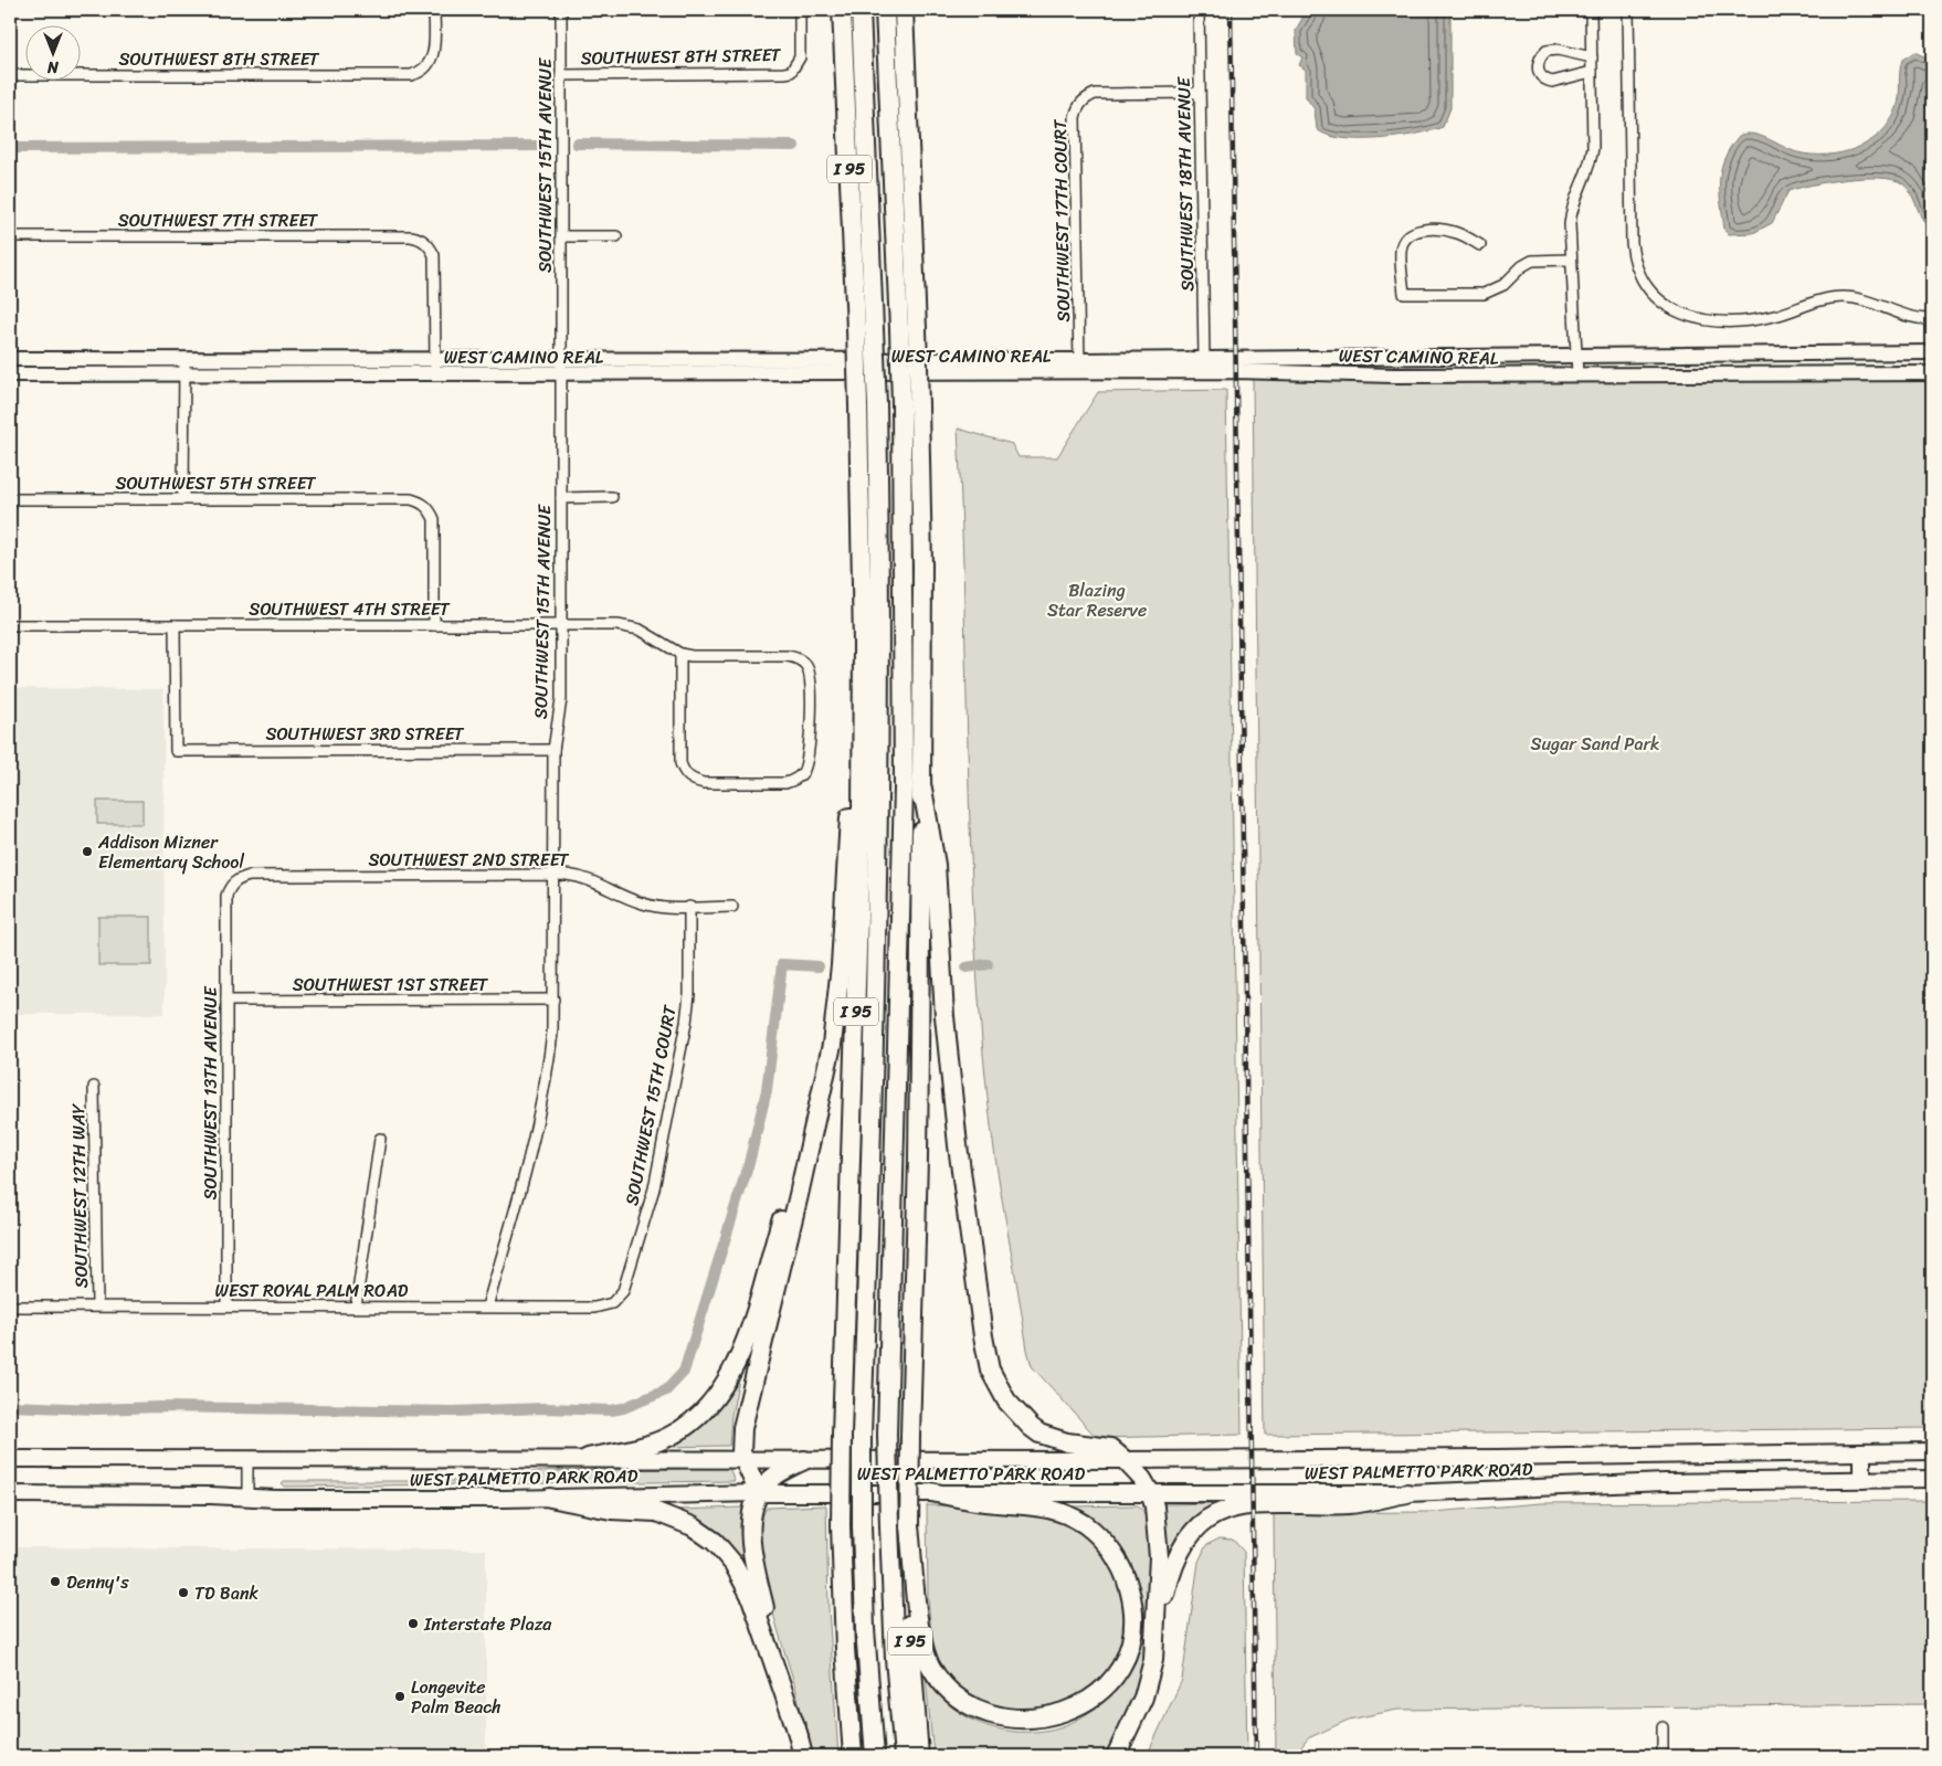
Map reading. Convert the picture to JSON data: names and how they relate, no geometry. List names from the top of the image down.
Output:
{
  "streets": {
    "highway": ["I 95"],
    "main road": ["WEST PALMETTO PARK ROAD"],
    "street": [
      "SOUTHWEST 8TH STREET",
      "SOUTHWEST 15TH AVENUE",
      "SOUTHWEST 18TH AVENUE",
      "SOUTHWEST 7TH STREET",
      "SOUTHWEST 17TH COURT",
      "WEST CAMINO REAL",
      "SOUTHWEST 5TH STREET",
      "SOUTHWEST 4TH STREET",
      "SOUTHWEST 3RD STREET",
      "SOUTHWEST 2ND STREET",
      "SOUTHWEST 1ST STREET",
      "SOUTHWEST 13TH AVENUE",
      "SOUTHWEST 15TH COURT",
      "SOUTHWEST 12TH WAY",
      "WEST ROYAL PALM ROAD"
    ]
  },
  "crossings": [
    ["SOUTHWEST 8TH STREET", "SOUTHWEST 15TH AVENUE"],
    ["SOUTHWEST 15TH AVENUE", "WEST CAMINO REAL"],
    ["SOUTHWEST 15TH AVENUE", "SOUTHWEST 4TH STREET"],
    ["SOUTHWEST 15TH AVENUE", "SOUTHWEST 3RD STREET"],
    ["SOUTHWEST 15TH AVENUE", "SOUTHWEST 2ND STREET"],
    ["SOUTHWEST 15TH AVENUE", "SOUTHWEST 1ST STREET"],
    ["SOUTHWEST 15TH AVENUE", "WEST ROYAL PALM ROAD"],
    ["SOUTHWEST 18TH AVENUE", "SOUTHWEST 17TH COURT"],
    ["SOUTHWEST 18TH AVENUE", "WEST CAMINO REAL"],
    ["SOUTHWEST 7TH STREET", "WEST CAMINO REAL"],
    ["SOUTHWEST 17TH COURT", "WEST CAMINO REAL"],
    ["SOUTHWEST 5TH STREET", "SOUTHWEST 4TH STREET"],
    ["SOUTHWEST 4TH STREET", "SOUTHWEST 3RD STREET"],
    ["SOUTHWEST 2ND STREET", "SOUTHWEST 13TH AVENUE"],
    ["SOUTHWEST 2ND STREET", "SOUTHWEST 15TH COURT"],
    ["SOUTHWEST 1ST STREET", "SOUTHWEST 13TH AVENUE"],
    ["SOUTHWEST 13TH AVENUE", "WEST ROYAL PALM ROAD"],
    ["SOUTHWEST 15TH COURT", "WEST ROYAL PALM ROAD"],
    ["SOUTHWEST 12TH WAY", "WEST ROYAL PALM ROAD"]
  ],
  "parks": ["Blazing Star Reserve", "Sugar Sand Park"],
  "places": [
    "Addison Mizner Elementary School",
    "Denny's",
    "TD Bank",
    "Interstate Plaza",
    "Longevite Palm Beach"
  ],
  "north": "bottom"
}
